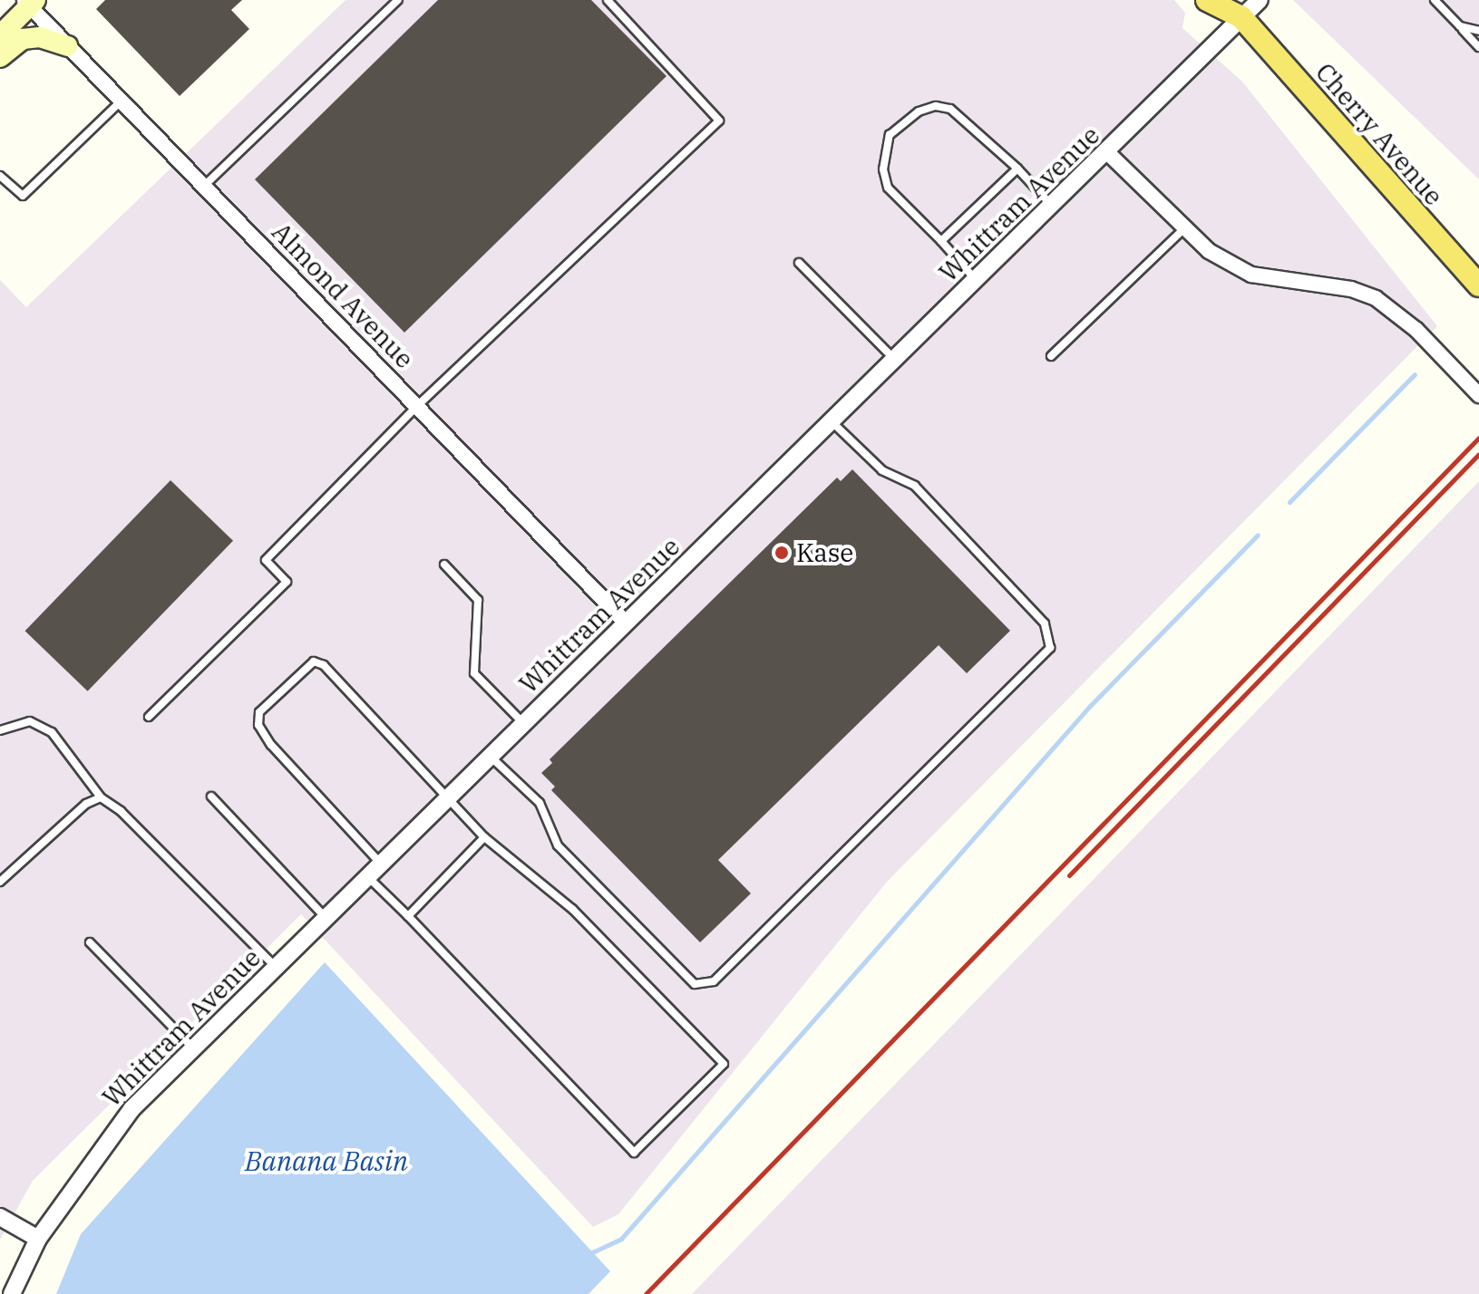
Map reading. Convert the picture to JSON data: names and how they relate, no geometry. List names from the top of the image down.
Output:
{
  "streets": {
    "main road": ["Cherry Avenue"],
    "street": ["Whittram Avenue", "Almond Avenue"]
  },
  "crossings": [
    ["Cherry Avenue", "Whittram Avenue"],
    ["Whittram Avenue", "Almond Avenue"]
  ],
  "water": ["Banana Basin"],
  "places": ["Kase"]
}
